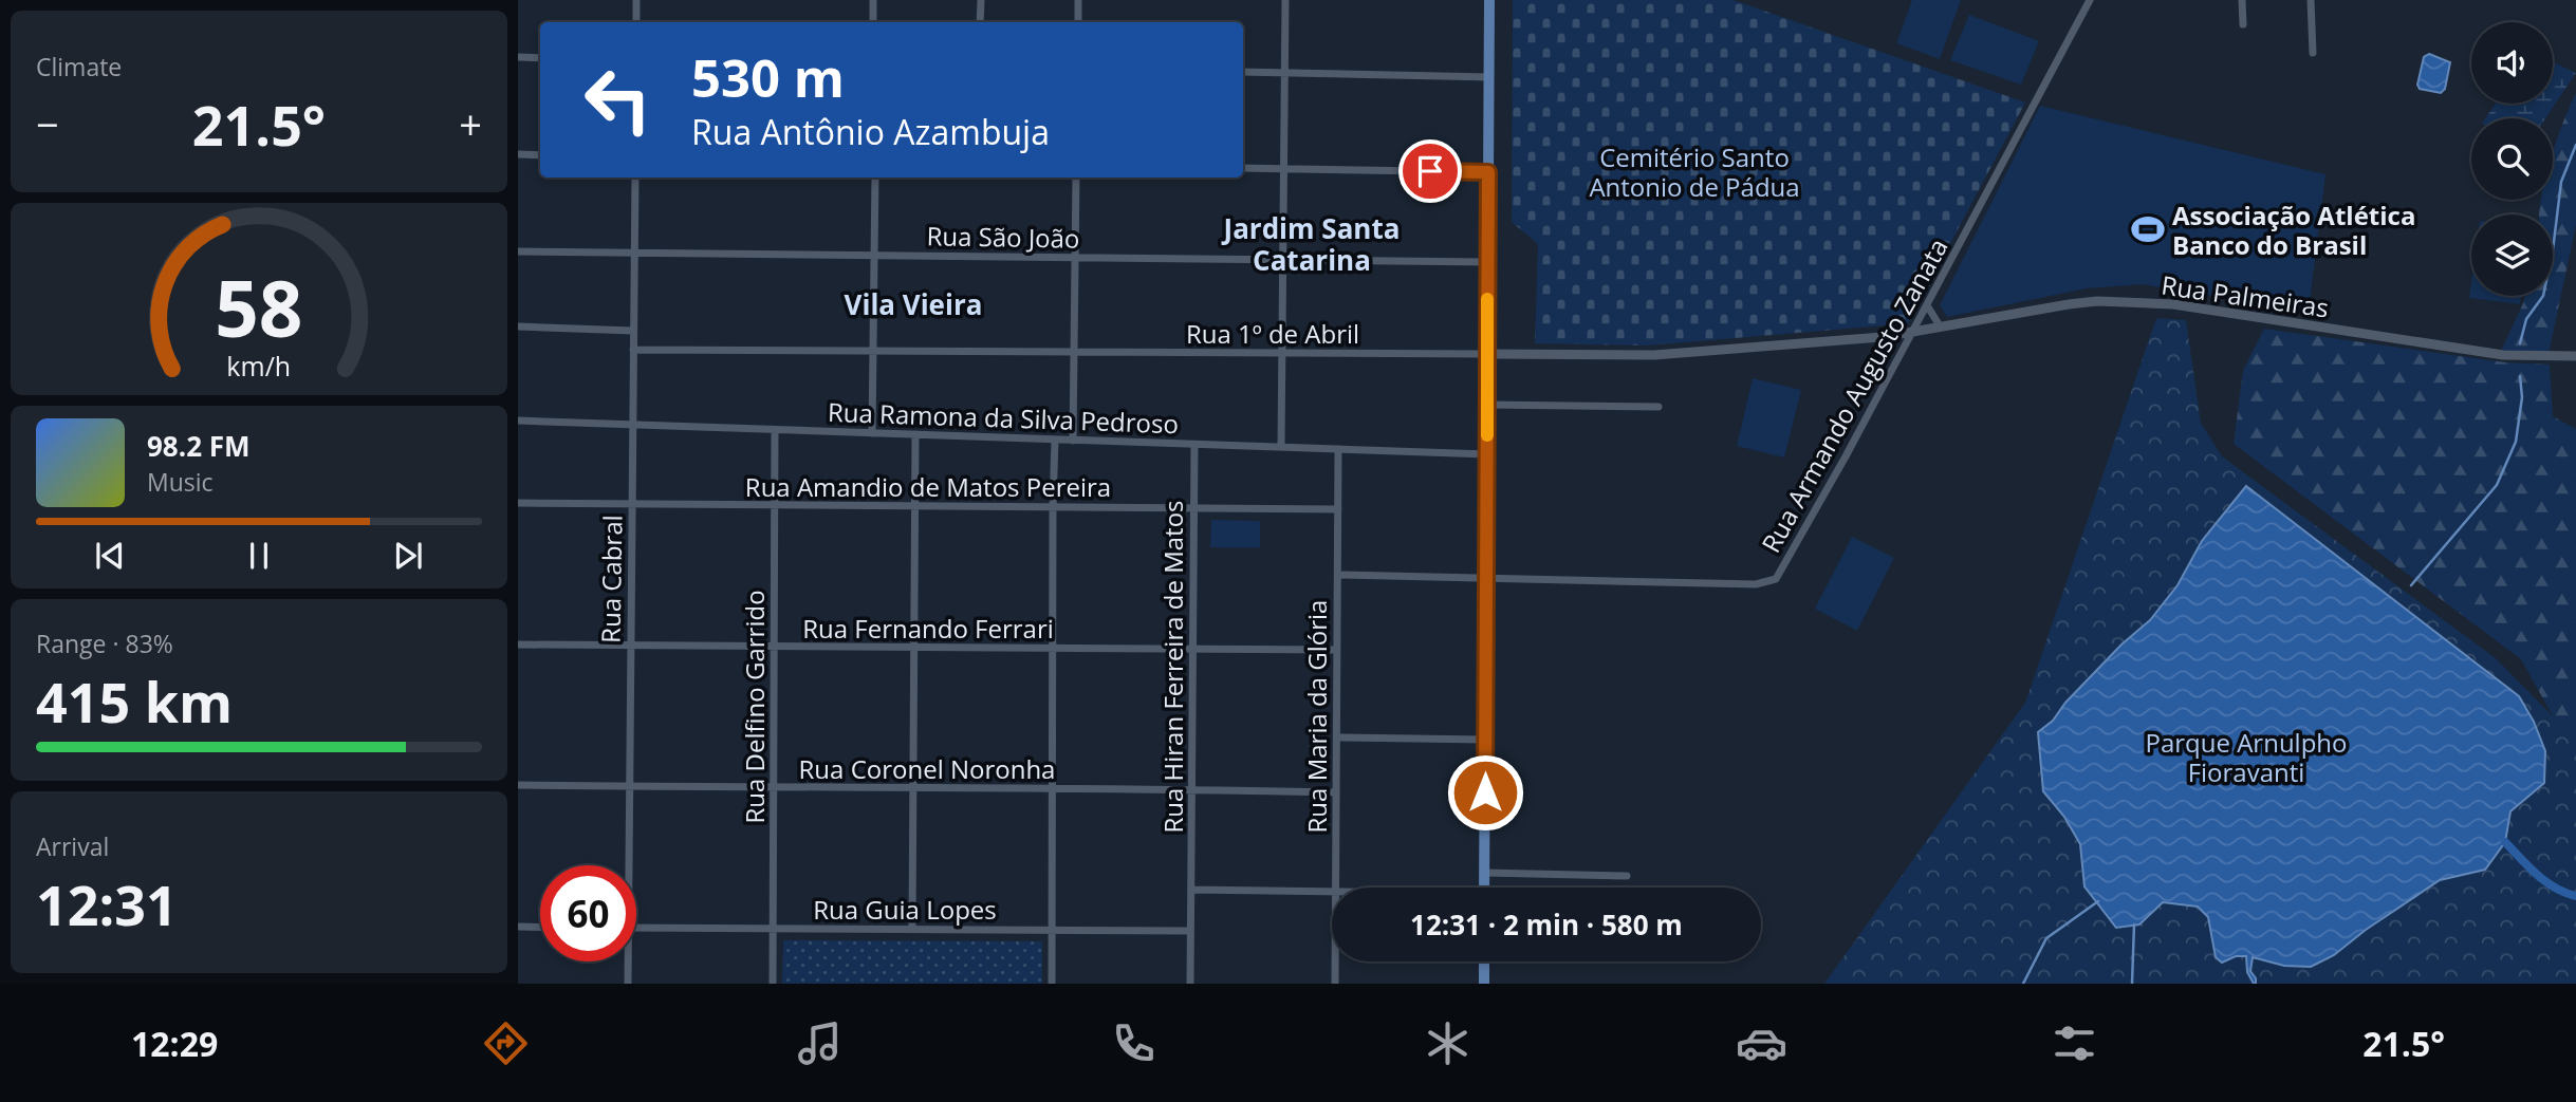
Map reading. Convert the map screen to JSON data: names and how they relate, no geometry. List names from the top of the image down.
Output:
{
  "streets": {
    "street": [
      "Rua São João",
      "Rua Palmeiras",
      "Rua 1º de Abril",
      "Rua Armando Augusto Zanata",
      "Rua Ramona da Silva Pedroso",
      "Rua Amandio de Matos Pereira",
      "Rua Cabral",
      "Rua Fernando Ferrari",
      "Rua Hiran Ferreira de Matos",
      "Rua Delfino Garrido",
      "Rua Maria da Glória",
      "Rua Coronel Noronha",
      "Rua Guia Lopes"
    ]
  },
  "crossings": [
    ["Rua São João", "Rua Cabral"],
    ["Rua Palmeiras", "Rua 1º de Abril"],
    ["Rua Palmeiras", "Rua Armando Augusto Zanata"],
    ["Rua 1º de Abril", "Rua Armando Augusto Zanata"],
    ["Rua 1º de Abril", "Rua Cabral"],
    ["Rua Armando Augusto Zanata", "Rua Maria da Glória"],
    ["Rua Ramona da Silva Pedroso", "Rua Cabral"],
    ["Rua Ramona da Silva Pedroso", "Rua Hiran Ferreira de Matos"],
    ["Rua Ramona da Silva Pedroso", "Rua Delfino Garrido"],
    ["Rua Ramona da Silva Pedroso", "Rua Maria da Glória"],
    ["Rua Amandio de Matos Pereira", "Rua Cabral"],
    ["Rua Amandio de Matos Pereira", "Rua Hiran Ferreira de Matos"],
    ["Rua Amandio de Matos Pereira", "Rua Delfino Garrido"],
    ["Rua Amandio de Matos Pereira", "Rua Maria da Glória"],
    ["Rua Cabral", "Rua Fernando Ferrari"],
    ["Rua Cabral", "Rua Coronel Noronha"],
    ["Rua Fernando Ferrari", "Rua Hiran Ferreira de Matos"],
    ["Rua Fernando Ferrari", "Rua Delfino Garrido"],
    ["Rua Fernando Ferrari", "Rua Maria da Glória"],
    ["Rua Hiran Ferreira de Matos", "Rua Coronel Noronha"],
    ["Rua Hiran Ferreira de Matos", "Rua Guia Lopes"],
    ["Rua Delfino Garrido", "Rua Coronel Noronha"],
    ["Rua Delfino Garrido", "Rua Guia Lopes"],
    ["Rua Maria da Glória", "Rua Coronel Noronha"]
  ],
  "districts": ["Jardim Santa Catarina", "Vila Vieira"],
  "parks": ["Cemitério Santo Antonio de Pádua", "Parque Arnulpho Fioravanti"],
  "places": {
    "sports": ["Associação Atlética Banco do Brasil"]
  },
  "page": {
    "tile": [
      "Climate",
      ["Range · 83%", "415 km"],
      ["Arrival", "12:31"]
    ],
    "turn": ["530 m", "Rua Antônio Azambuja"],
    "heat": ["−", "21.5°", "+"],
    "song": ["98.2 FM", "Music"],
    "limit": "60",
    "trip": "12:31 · 2 min · 580 m",
    "tabs": ["12:29", "21.5°"],
    "gauge": ["58", "km/h"]
  }
}
